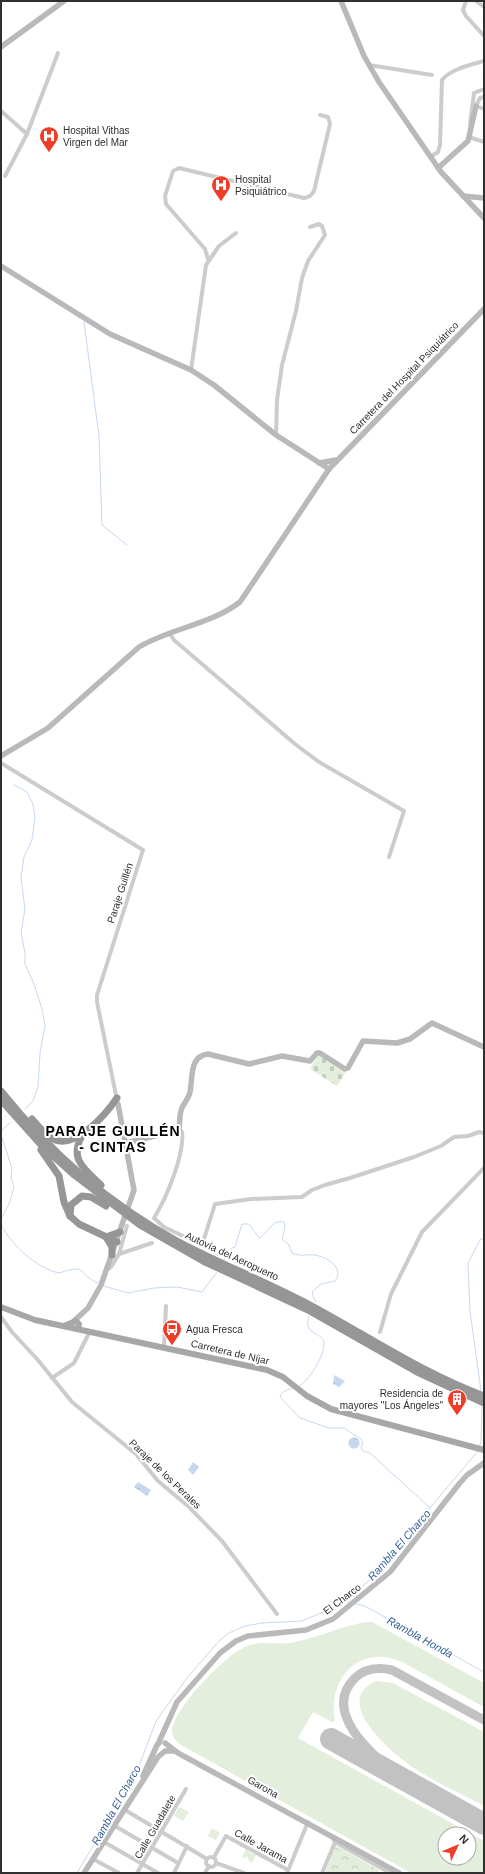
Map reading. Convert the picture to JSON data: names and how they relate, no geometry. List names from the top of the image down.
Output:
{
  "streets": {
    "highway": ["Autovía del Aeropuerto"],
    "main road": ["Carretera de Níjar"],
    "street": [
      "Carretera del Hospital Psiquiátrico",
      "Paraje Guillén",
      "Paraje de los Perales",
      "El Charco",
      "Garona",
      "Calle Guadalete",
      "Calle Jarama"
    ]
  },
  "districts": ["PARAJE GUILLÉN - CINTAS"],
  "water": ["Rambla El Charco", "Rambla Honda"],
  "places": {
    "hospital": ["Hospital Vithas Virgen del Mar", "Hospital Psiquiátrico"],
    "bus stop": ["Agua Fresca"],
    "building": ["Residencia de mayores \"Los Ángeles\""]
  },
  "north": "top right"
}
